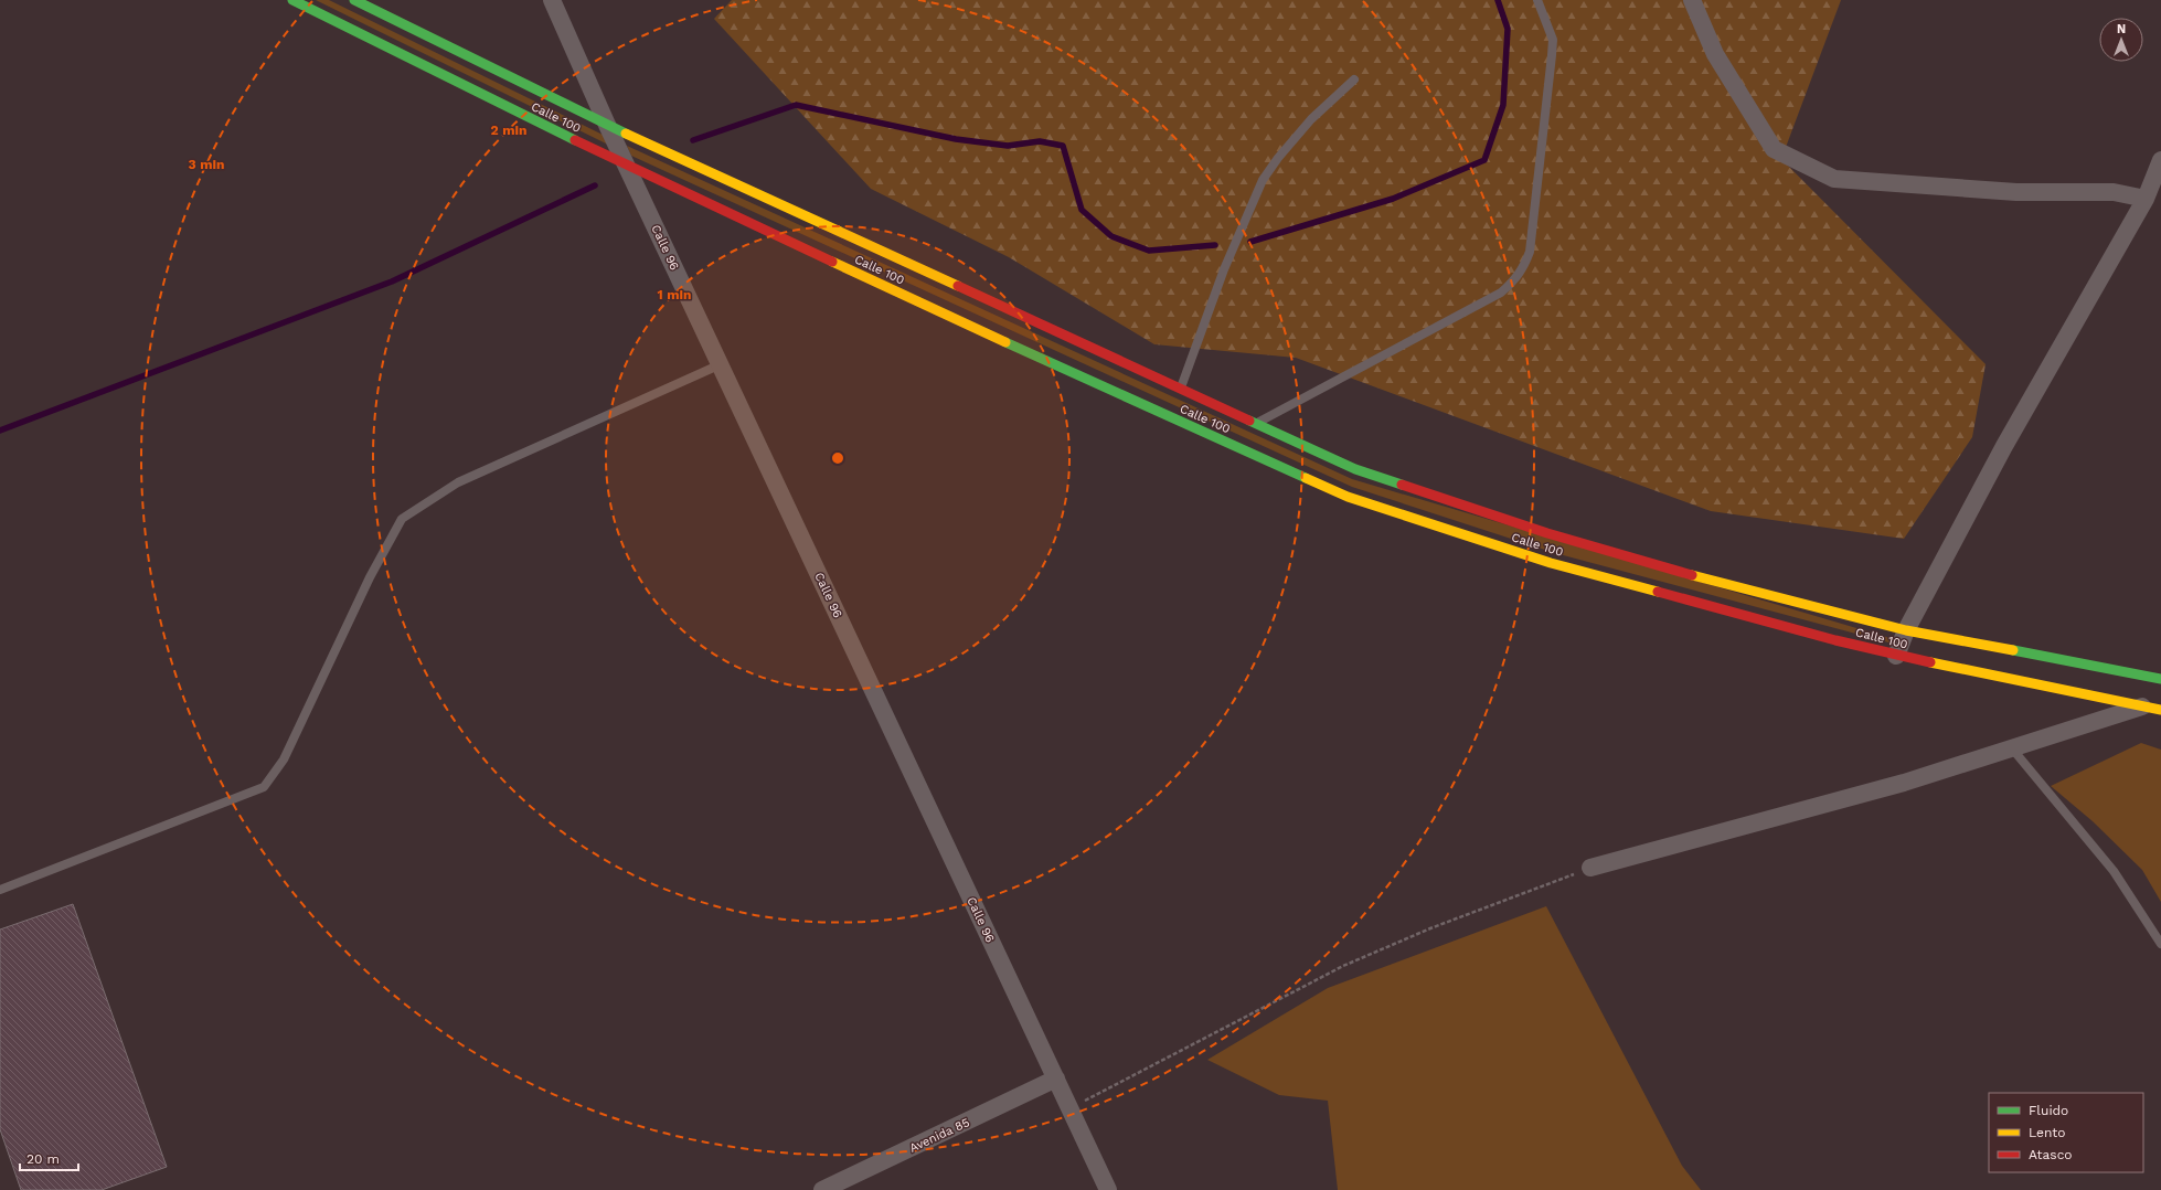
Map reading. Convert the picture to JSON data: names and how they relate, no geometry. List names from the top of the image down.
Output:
{
  "streets": {
    "highway": ["Calle 100"],
    "street": ["Calle 96", "Avenida 85"]
  },
  "crossings": [
    ["Calle 100", "Calle 96"],
    ["Calle 96", "Avenida 85"]
  ],
  "legend": ["Fluido", "Lento", "Atasco"],
  "scale_bar": "20 m",
  "north": "top",
  "rings": ["2 min", "3 min", "1 min"]
}
